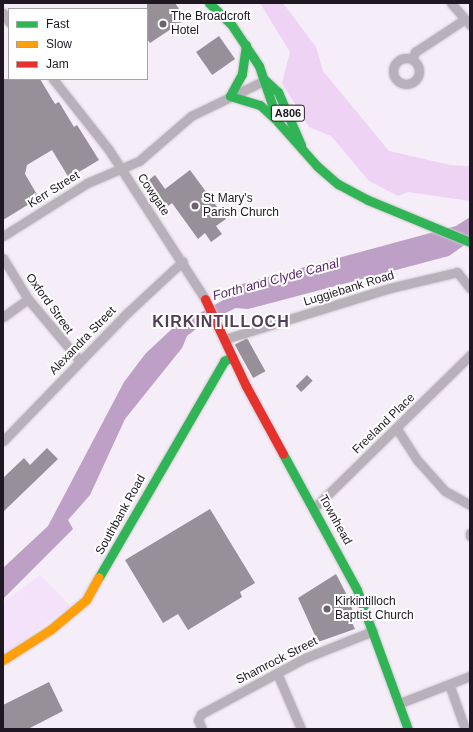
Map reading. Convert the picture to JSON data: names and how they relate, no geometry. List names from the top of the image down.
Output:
{
  "streets": {
    "street": [
      "A806",
      "Kerr Street",
      "Cowgate",
      "Luggiebank Road",
      "Oxford Street",
      "Alexandra Street",
      "Freeland Place",
      "Southbank Road",
      "Townhead",
      "Shamrock Street"
    ]
  },
  "crossings": [
    ["A806", "Kerr Street"],
    ["Kerr Street", "Cowgate"],
    ["Cowgate", "Luggiebank Road"],
    ["Cowgate", "Alexandra Street"],
    ["Cowgate", "Townhead"],
    ["Luggiebank Road", "Townhead"],
    ["Oxford Street", "Alexandra Street"],
    ["Freeland Place", "Townhead"],
    ["Southbank Road", "Townhead"],
    ["Townhead", "Shamrock Street"]
  ],
  "districts": ["KIRKINTILLOCH"],
  "water": ["Forth and Clyde Canal"],
  "places": ["The Broadcroft Hotel", "St Mary's Parish Church", "Kirkintilloch Baptist Church"],
  "legend": ["Fast", "Slow", "Jam"]
}
